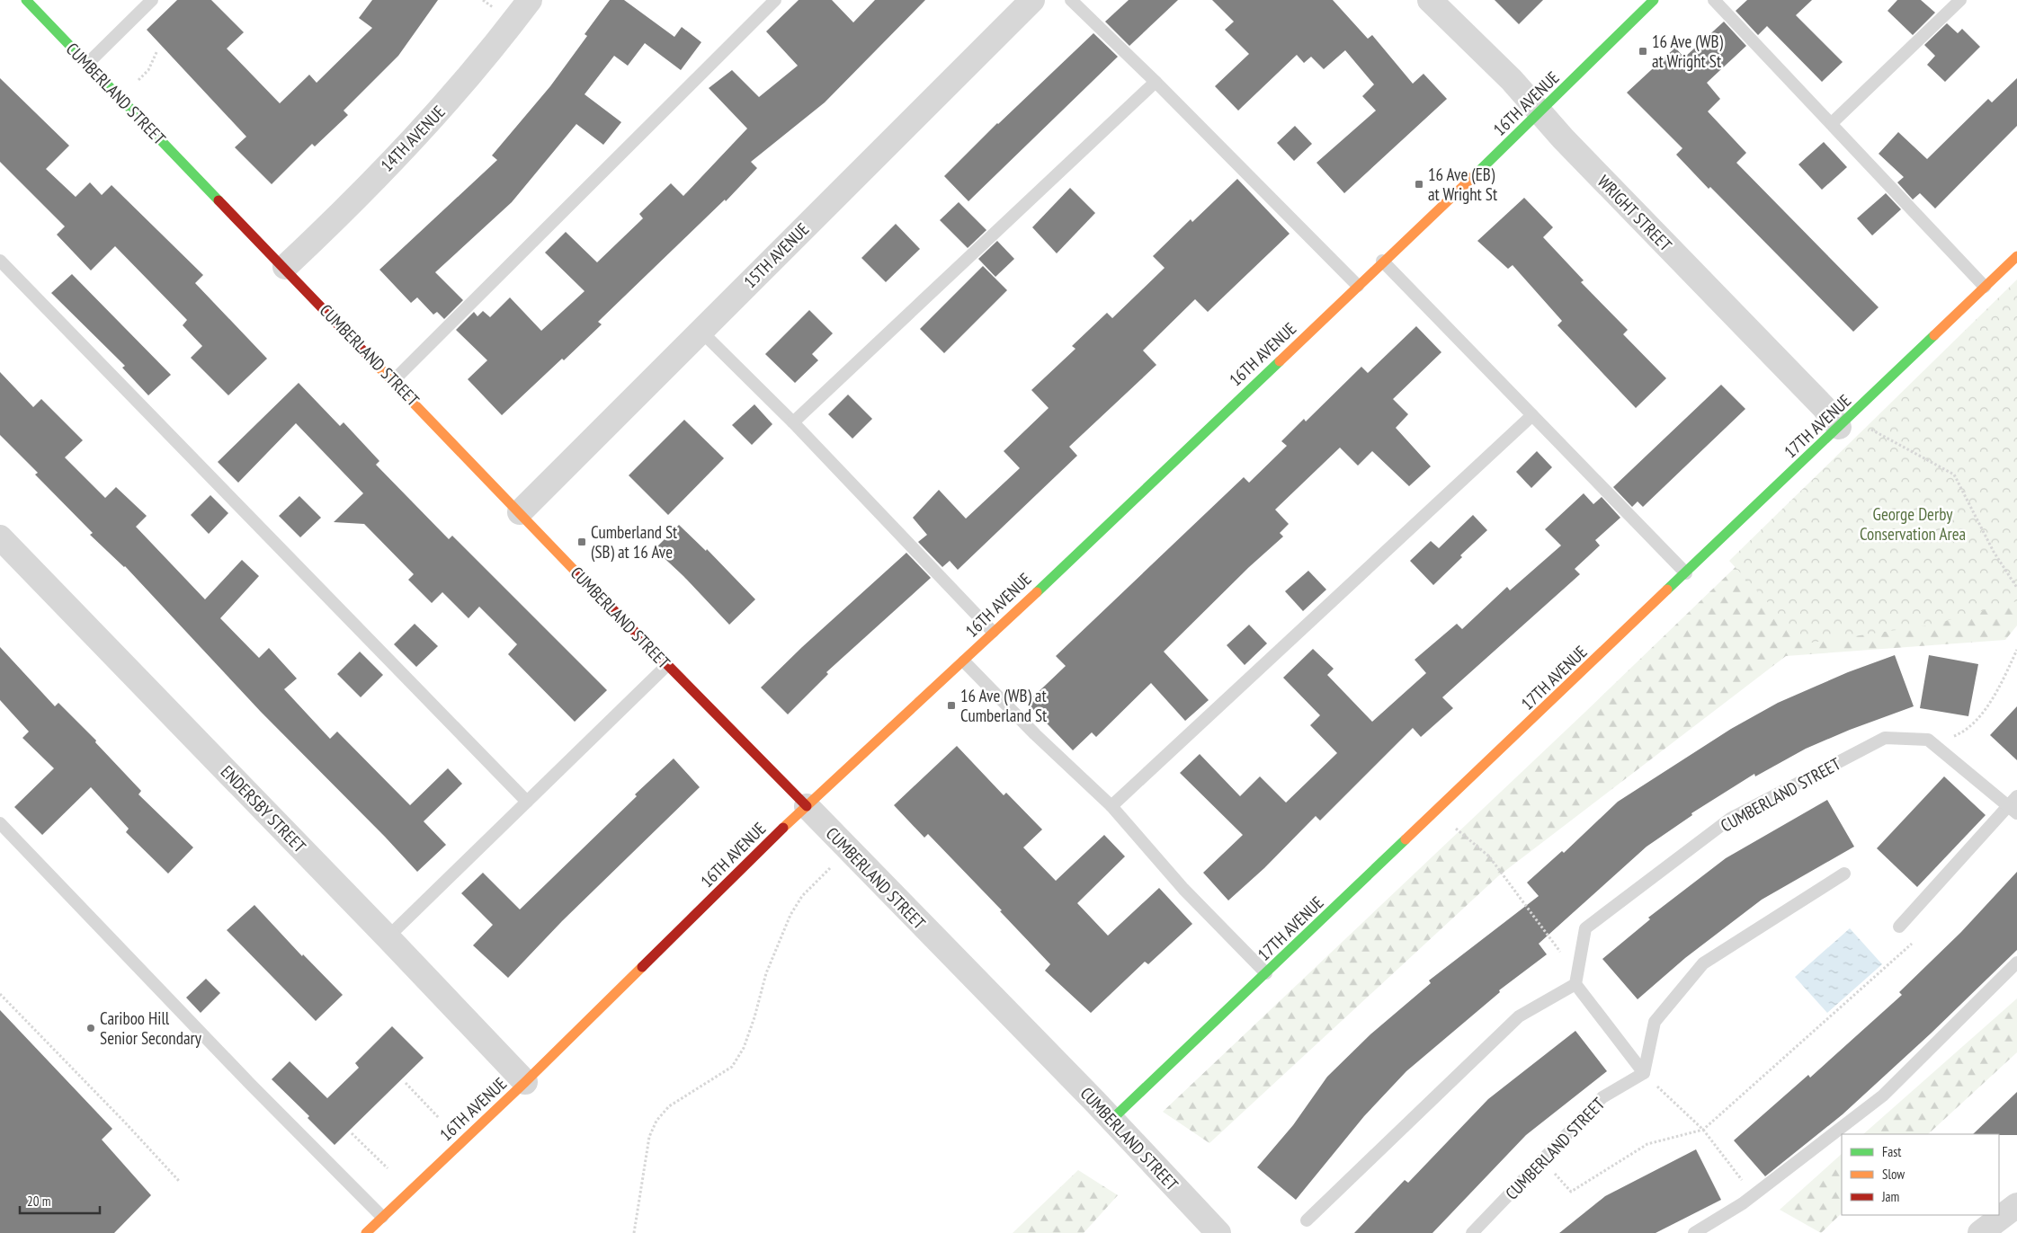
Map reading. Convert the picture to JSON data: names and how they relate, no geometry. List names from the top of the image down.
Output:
{
  "streets": {
    "street": [
      "CUMBERLAND STREET",
      "16TH AVENUE",
      "14TH AVENUE",
      "WRIGHT STREET",
      "15TH AVENUE",
      "17TH AVENUE",
      "ENDERSBY STREET"
    ]
  },
  "crossings": [
    ["CUMBERLAND STREET", "16TH AVENUE"],
    ["CUMBERLAND STREET", "14TH AVENUE"],
    ["CUMBERLAND STREET", "15TH AVENUE"],
    ["CUMBERLAND STREET", "17TH AVENUE"],
    ["16TH AVENUE", "WRIGHT STREET"],
    ["16TH AVENUE", "ENDERSBY STREET"],
    ["WRIGHT STREET", "17TH AVENUE"]
  ],
  "parks": ["George Derby Conservation Area"],
  "places": {
    "transit": [
      "16 Ave (WB) at Wright St",
      "16 Ave (EB) at Wright St",
      "Cumberland St (SB) at 16 Ave",
      "16 Ave (WB) at Cumberland St"
    ],
    "other": ["Cariboo Hill Senior Secondary"]
  },
  "legend": ["Fast", "Slow", "Jam"],
  "scale_bar": "20 m"
}
